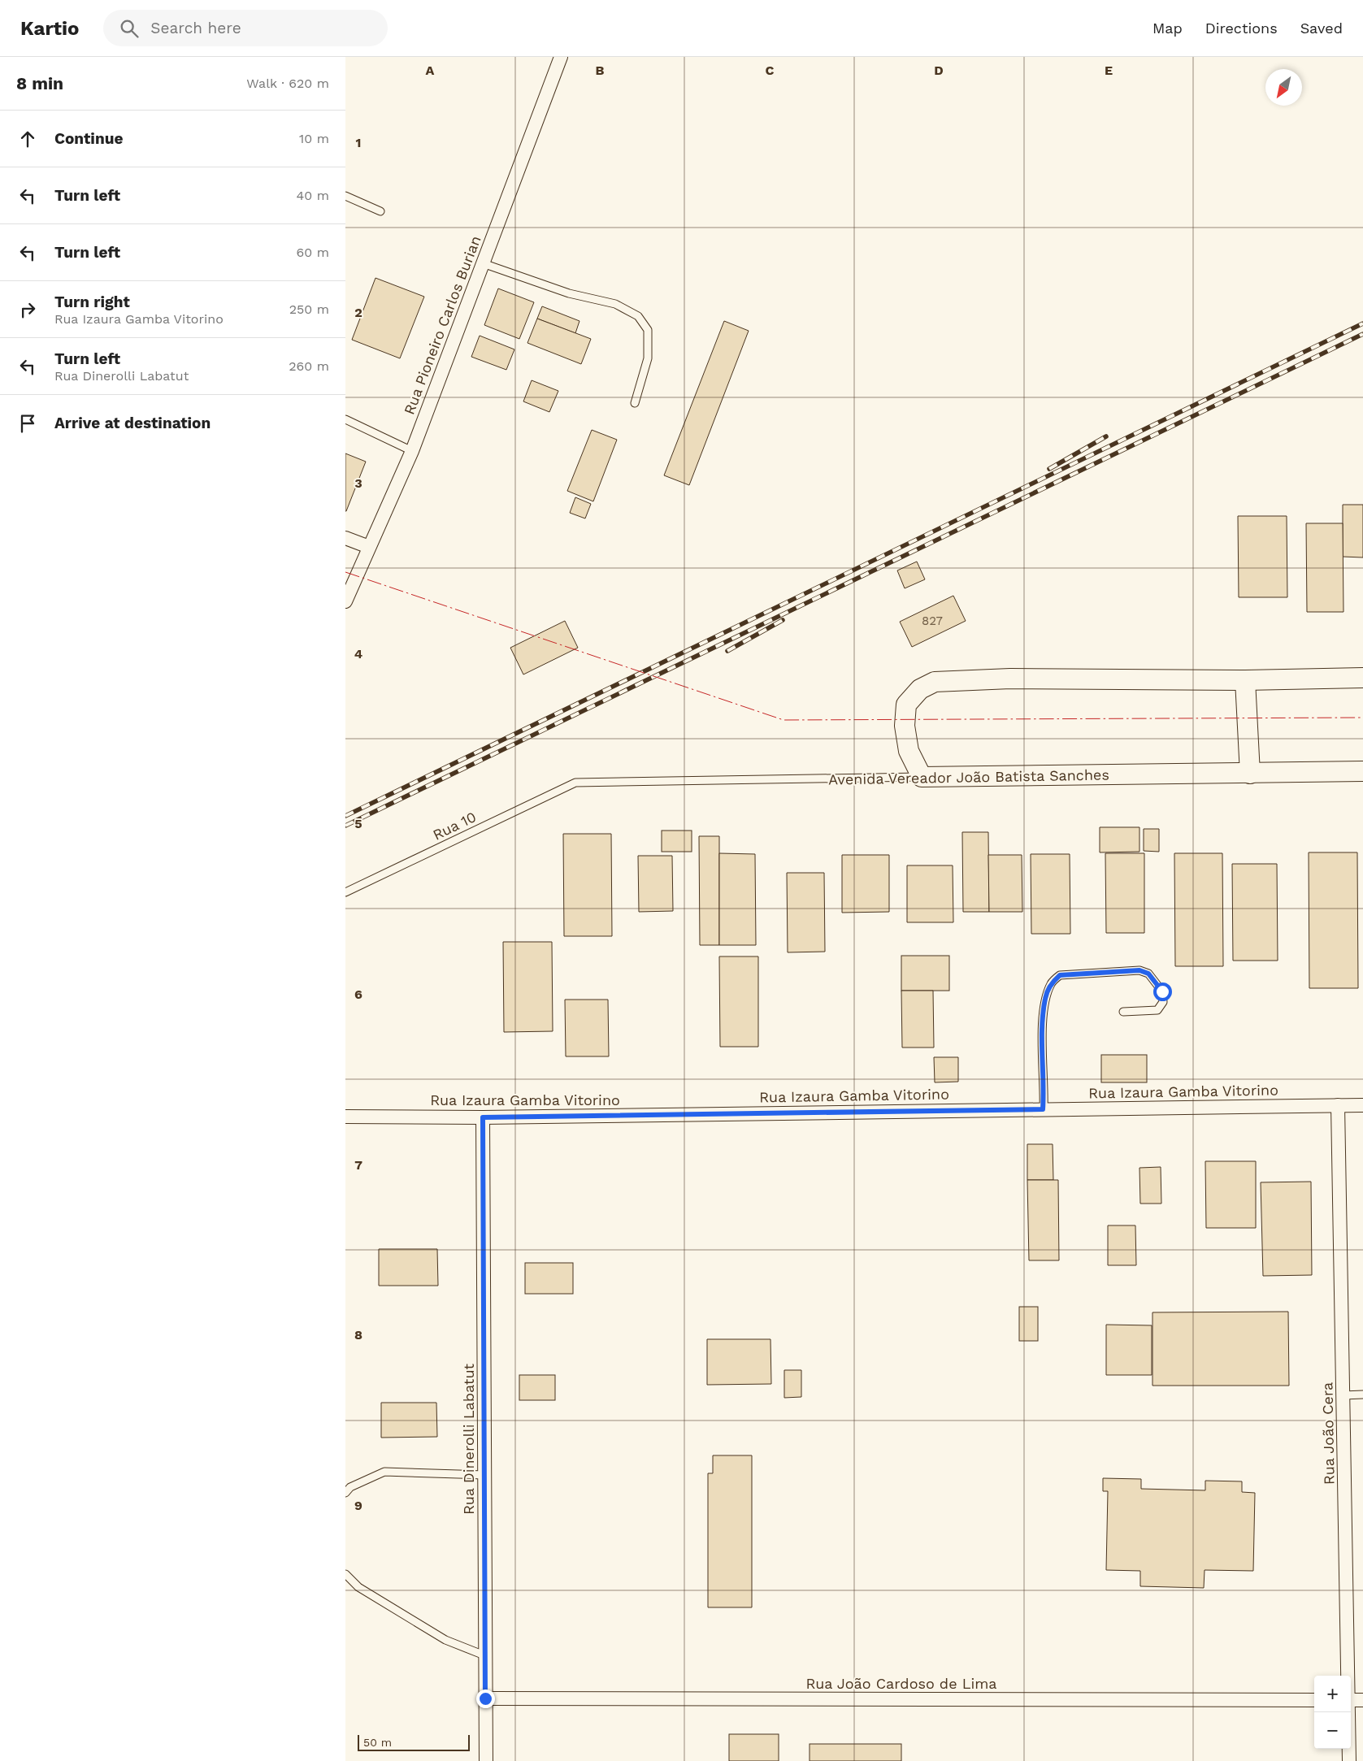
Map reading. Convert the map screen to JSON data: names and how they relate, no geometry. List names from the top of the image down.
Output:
{
  "streets": {
    "street": [
      "Rua Pioneiro Carlos Burian",
      "Avenida Vereador João Batista Sanches",
      "Rua Izaura Gamba Vitorino",
      "Rua João Cera",
      "Rua Dinerolli Labatut",
      "Rua João Cardoso de Lima"
    ],
    "lane": ["Rua 10"]
  },
  "crossings": [
    ["Avenida Vereador João Batista Sanches", "Rua 10"],
    ["Rua Izaura Gamba Vitorino", "Rua João Cera"],
    ["Rua Izaura Gamba Vitorino", "Rua Dinerolli Labatut"],
    ["Rua Dinerolli Labatut", "Rua João Cardoso de Lima"]
  ],
  "house_numbers": ["827"],
  "scale_bar": "50 m",
  "north": "bottom left",
  "page": {
    "header": "Kartio",
    "search": "Search here",
    "nav": ["Map", "Directions", "Saved"],
    "heading": ["8 min", "Walk · 620 m"],
    "list": [
      ["Continue", "10 m"],
      ["Turn left", "40 m"],
      ["Turn left", "60 m"],
      ["Turn right", "Rua Izaura Gamba Vitorino", "250 m"],
      ["Turn left", "Rua Dinerolli Labatut", "260 m"],
      "Arrive at destination"
    ],
    "map_buttons": ["+", "−"],
    "scale": "50 m"
  },
  "grid": {
    "columns": [
      "A",
      "B",
      "C",
      "D",
      "E"
    ],
    "rows": [
      "1",
      "2",
      "3",
      "4",
      "5",
      "6",
      "7",
      "8",
      "9"
    ]
  }
}
